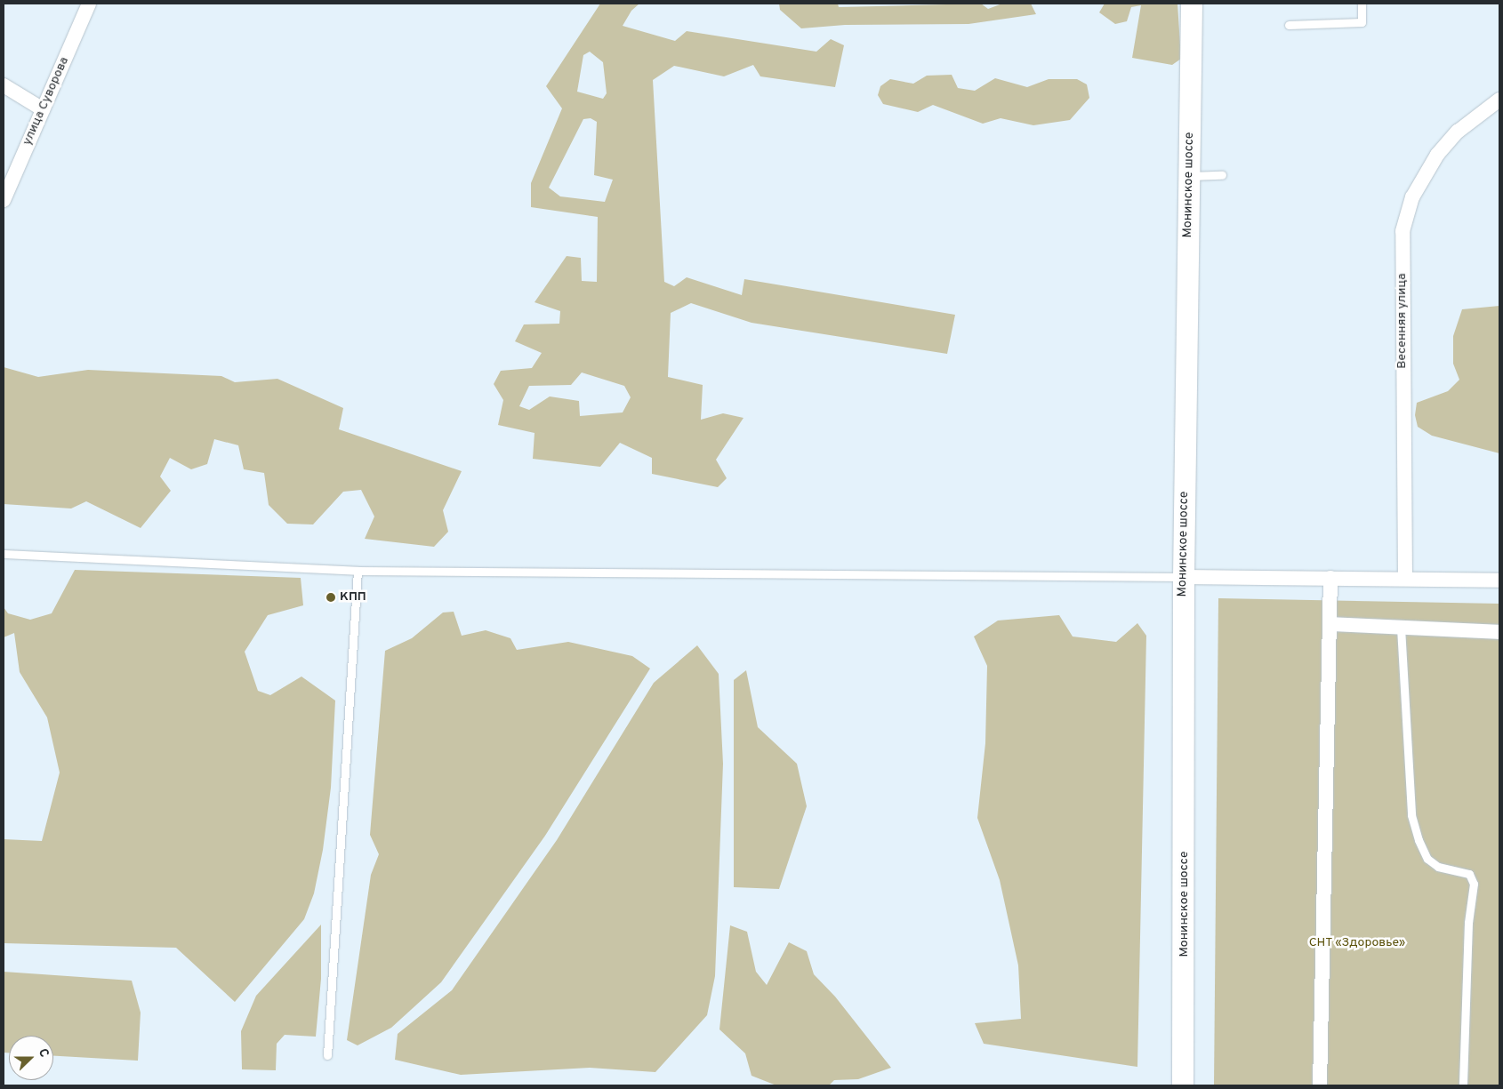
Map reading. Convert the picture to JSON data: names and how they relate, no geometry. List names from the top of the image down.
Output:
{
  "streets": {
    "main road": ["Монинское шоссе"],
    "street": ["улица Суворова", "Весенняя улица"]
  },
  "parks": ["СНТ «Здоровье»"],
  "places": ["КПП"],
  "north": "right"
}
